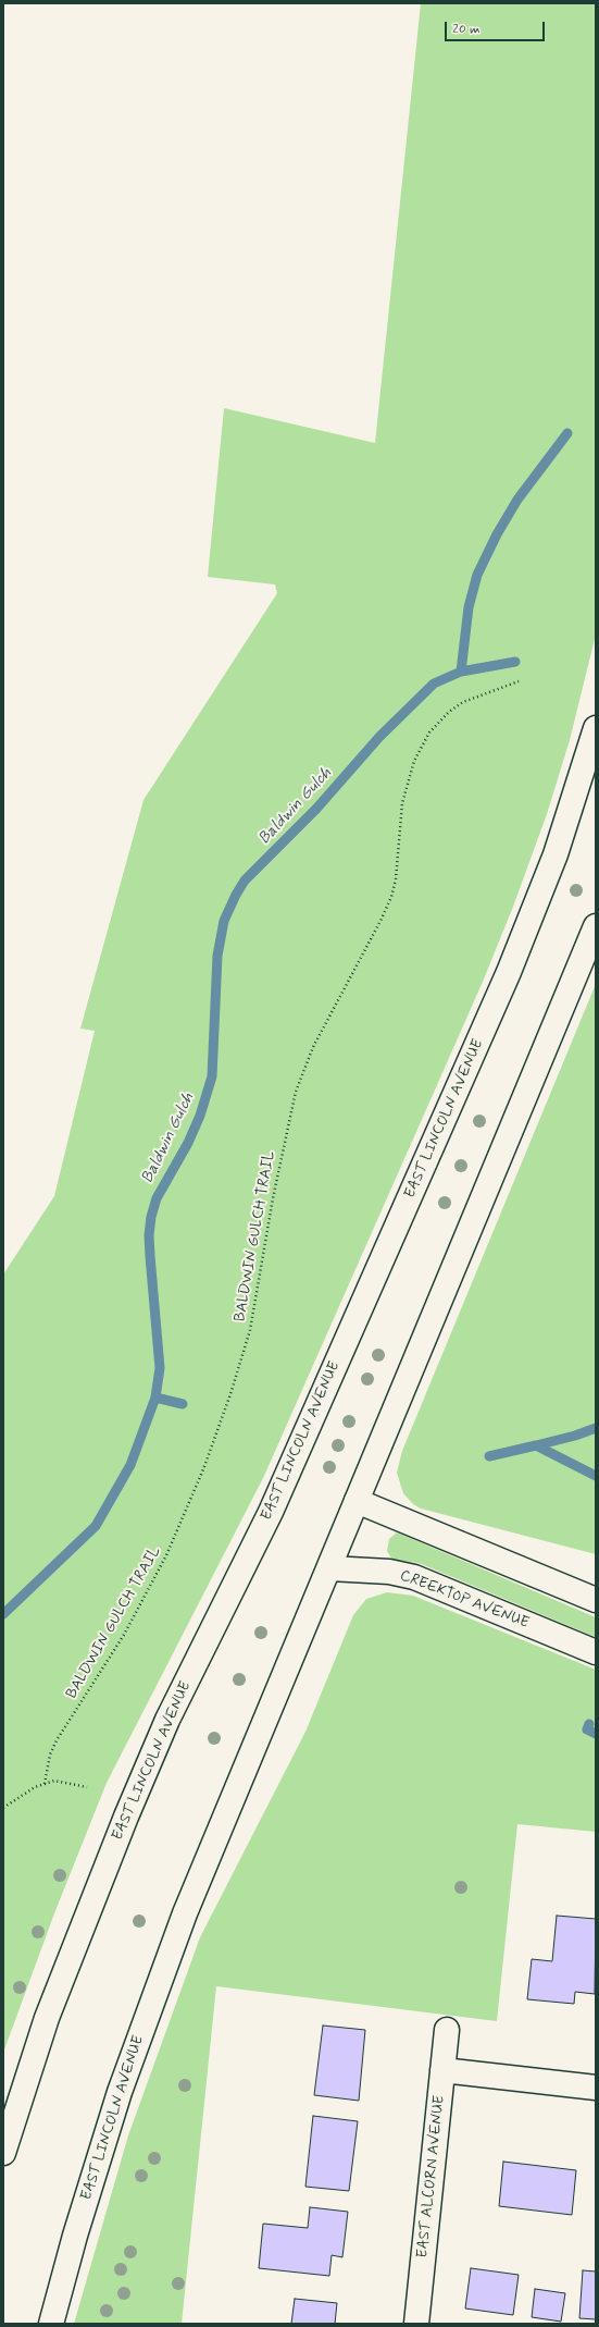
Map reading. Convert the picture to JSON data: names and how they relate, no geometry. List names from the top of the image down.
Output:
{
  "streets": {
    "main road": ["EAST LINCOLN AVENUE", "CREEKTOP AVENUE", "EAST ALCORN AVENUE"],
    "path": ["BALDWIN GULCH TRAIL"]
  },
  "crossings": [
    ["EAST LINCOLN AVENUE", "CREEKTOP AVENUE"]
  ],
  "water": ["Baldwin Gulch"],
  "scale_bar": "20 m"
}
